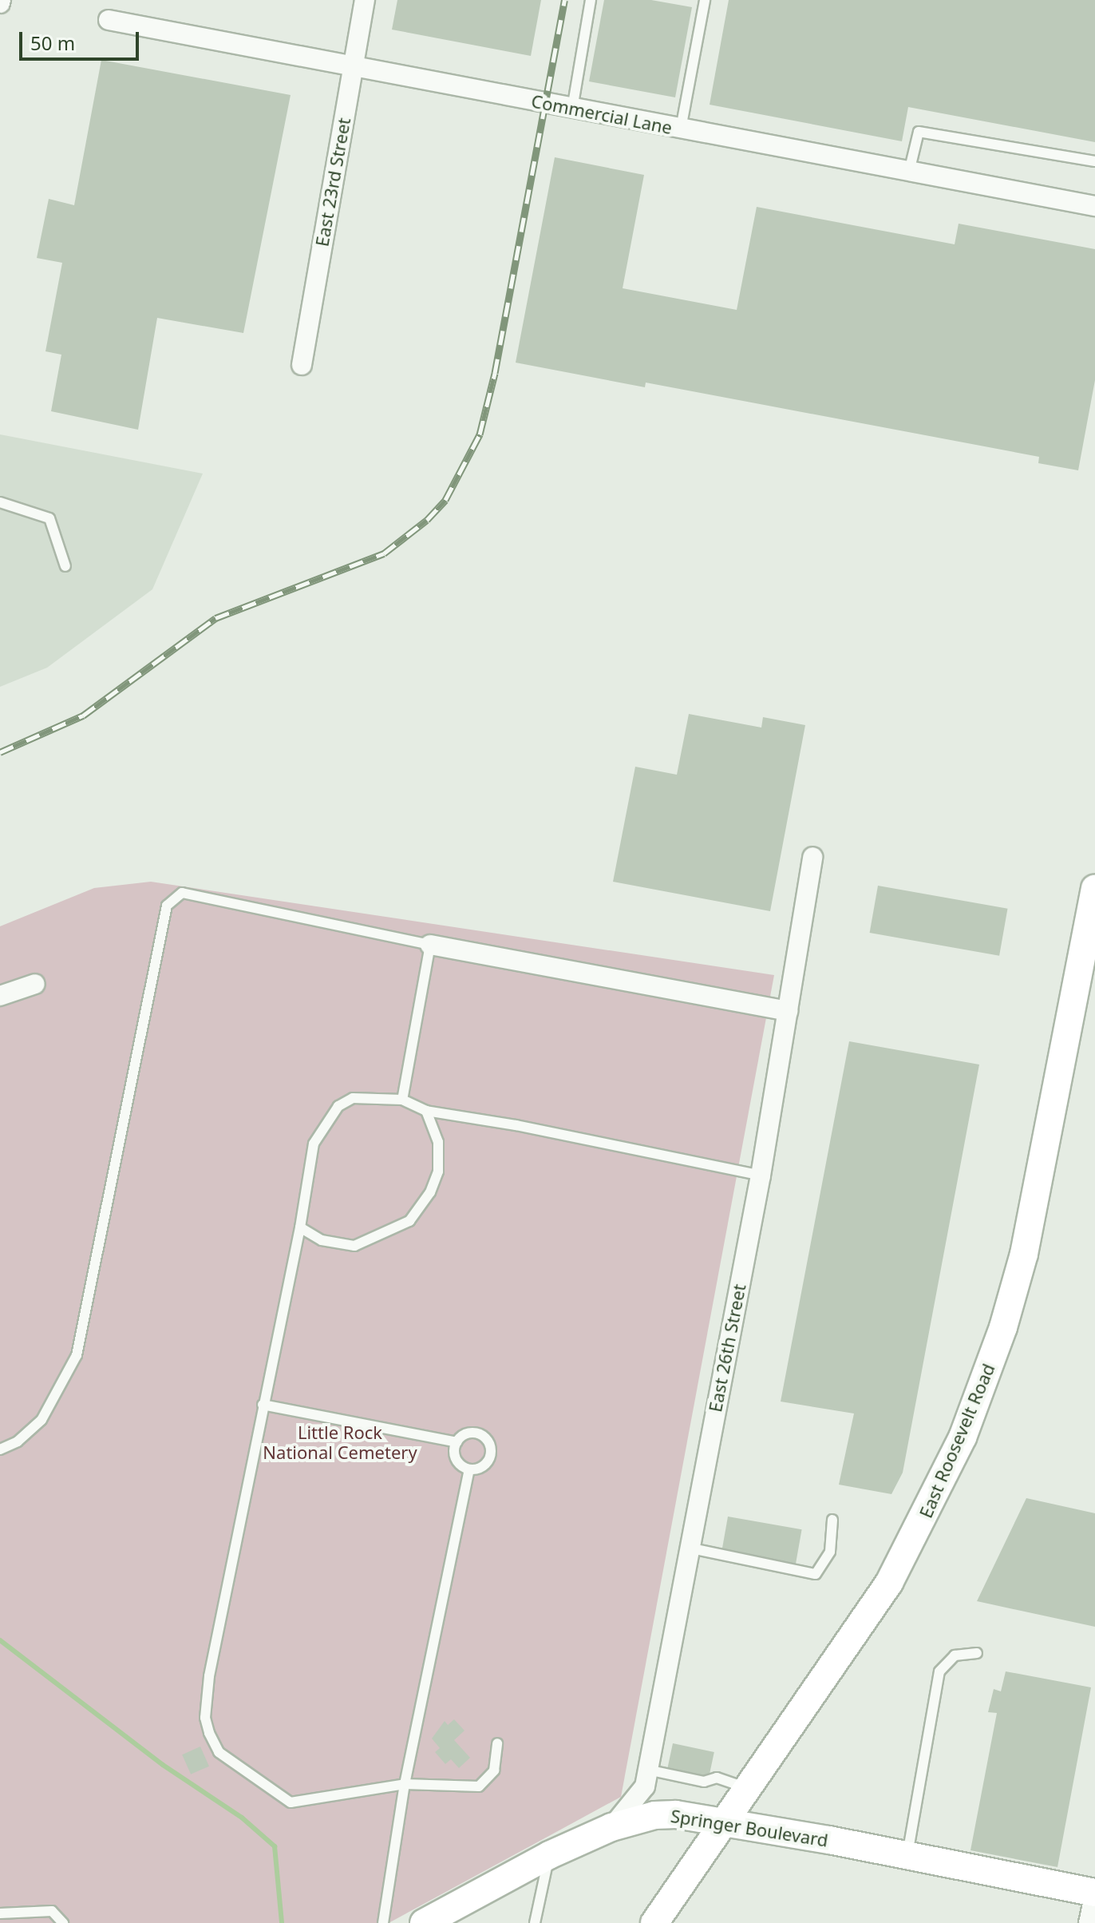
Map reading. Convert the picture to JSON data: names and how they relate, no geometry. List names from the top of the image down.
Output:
{
  "streets": {
    "main road": ["East Roosevelt Road", "Springer Boulevard"],
    "street": ["Commercial Lane", "East 23rd Street", "East 26th Street"]
  },
  "crossings": [
    ["Commercial Lane", "East 23rd Street"],
    ["East 26th Street", "Springer Boulevard"],
    ["East Roosevelt Road", "Springer Boulevard"]
  ],
  "parks": ["Little Rock National Cemetery"],
  "scale_bar": "50 m"
}
